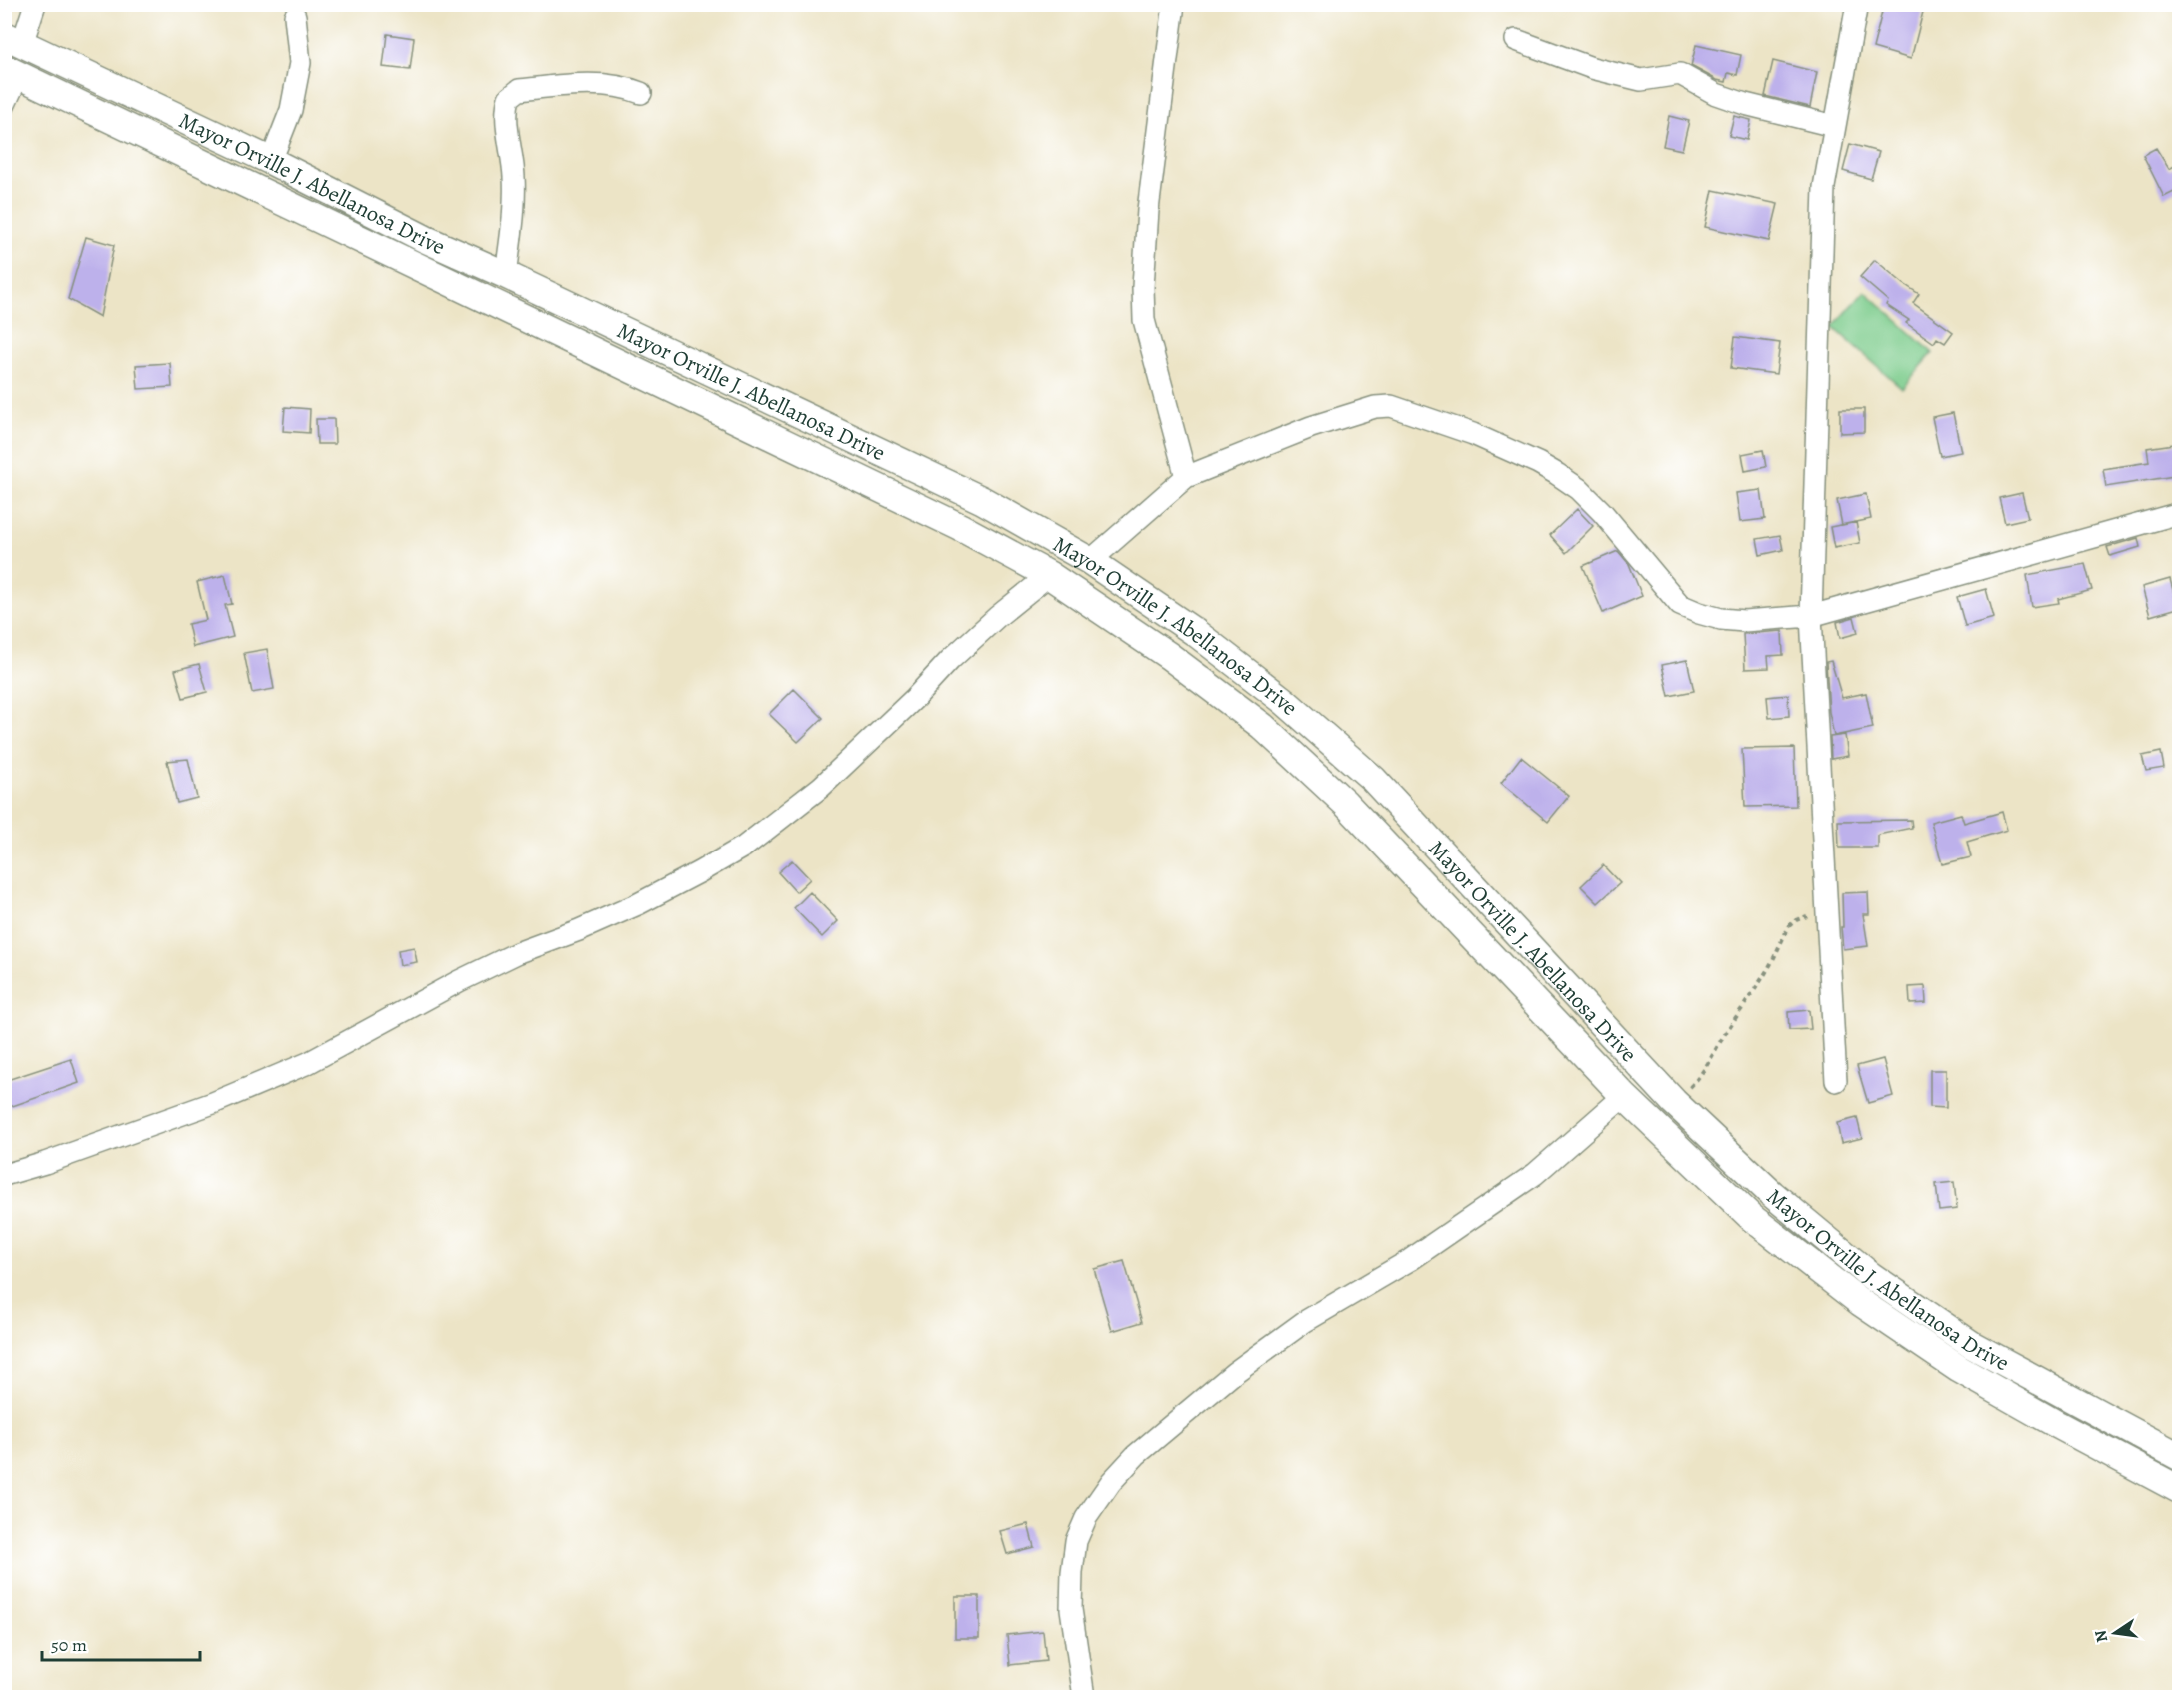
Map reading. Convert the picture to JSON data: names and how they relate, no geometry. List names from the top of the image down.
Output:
{
  "streets": {
    "main road": ["Mayor Orville J. Abellanosa Drive"]
  },
  "scale_bar": "50 m",
  "north": "left"
}
